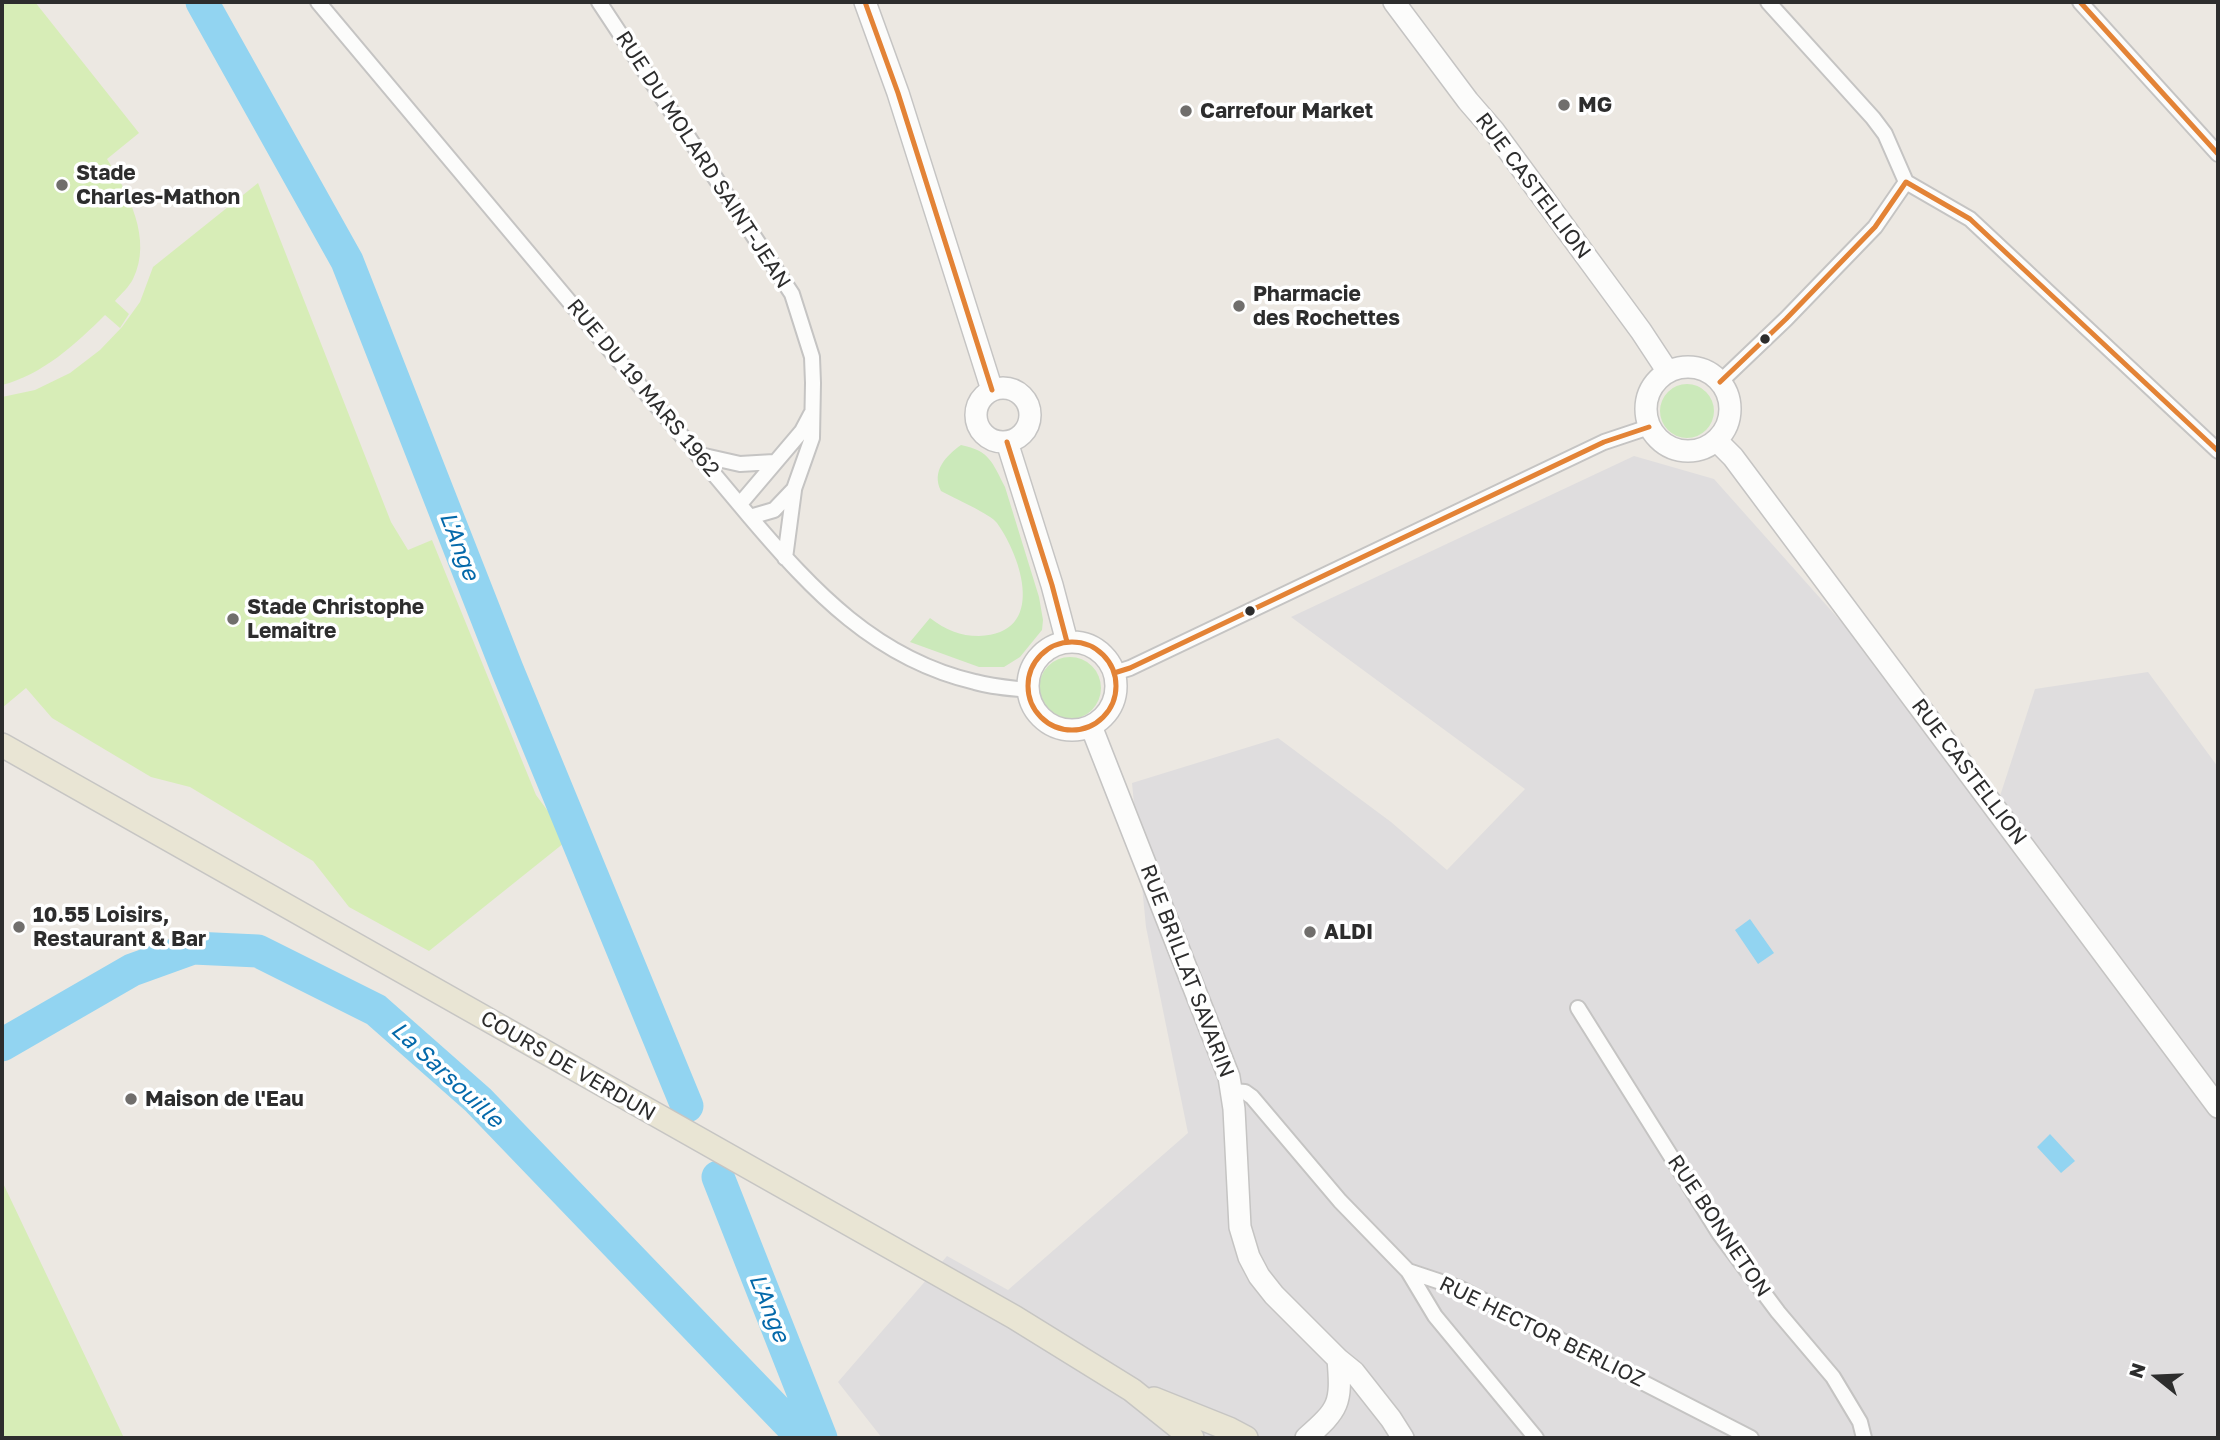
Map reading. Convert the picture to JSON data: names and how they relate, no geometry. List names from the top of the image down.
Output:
{
  "streets": {
    "main road": ["RUE CASTELLION", "RUE BRILLAT SAVARIN", "COURS DE VERDUN"],
    "street": [
      "RUE DU MOLARD SAINT-JEAN",
      "RUE DU 19 MARS 1962",
      "RUE BONNETON",
      "RUE HECTOR BERLIOZ"
    ]
  },
  "crossings": [
    ["RUE DU MOLARD SAINT-JEAN", "RUE DU 19 MARS 1962"],
    ["RUE DU 19 MARS 1962", "RUE BRILLAT SAVARIN"]
  ],
  "water": ["L'Ange", "La Sarsouille"],
  "places": [
    "MG",
    "Carrefour Market",
    "Stade Charles-Mathon",
    "Pharmacie des Rochettes",
    "Stade Christophe Lemaitre",
    "10.55 Loisirs, Restaurant & Bar",
    "ALDI",
    "Maison de l'Eau"
  ],
  "north": "left"
}
